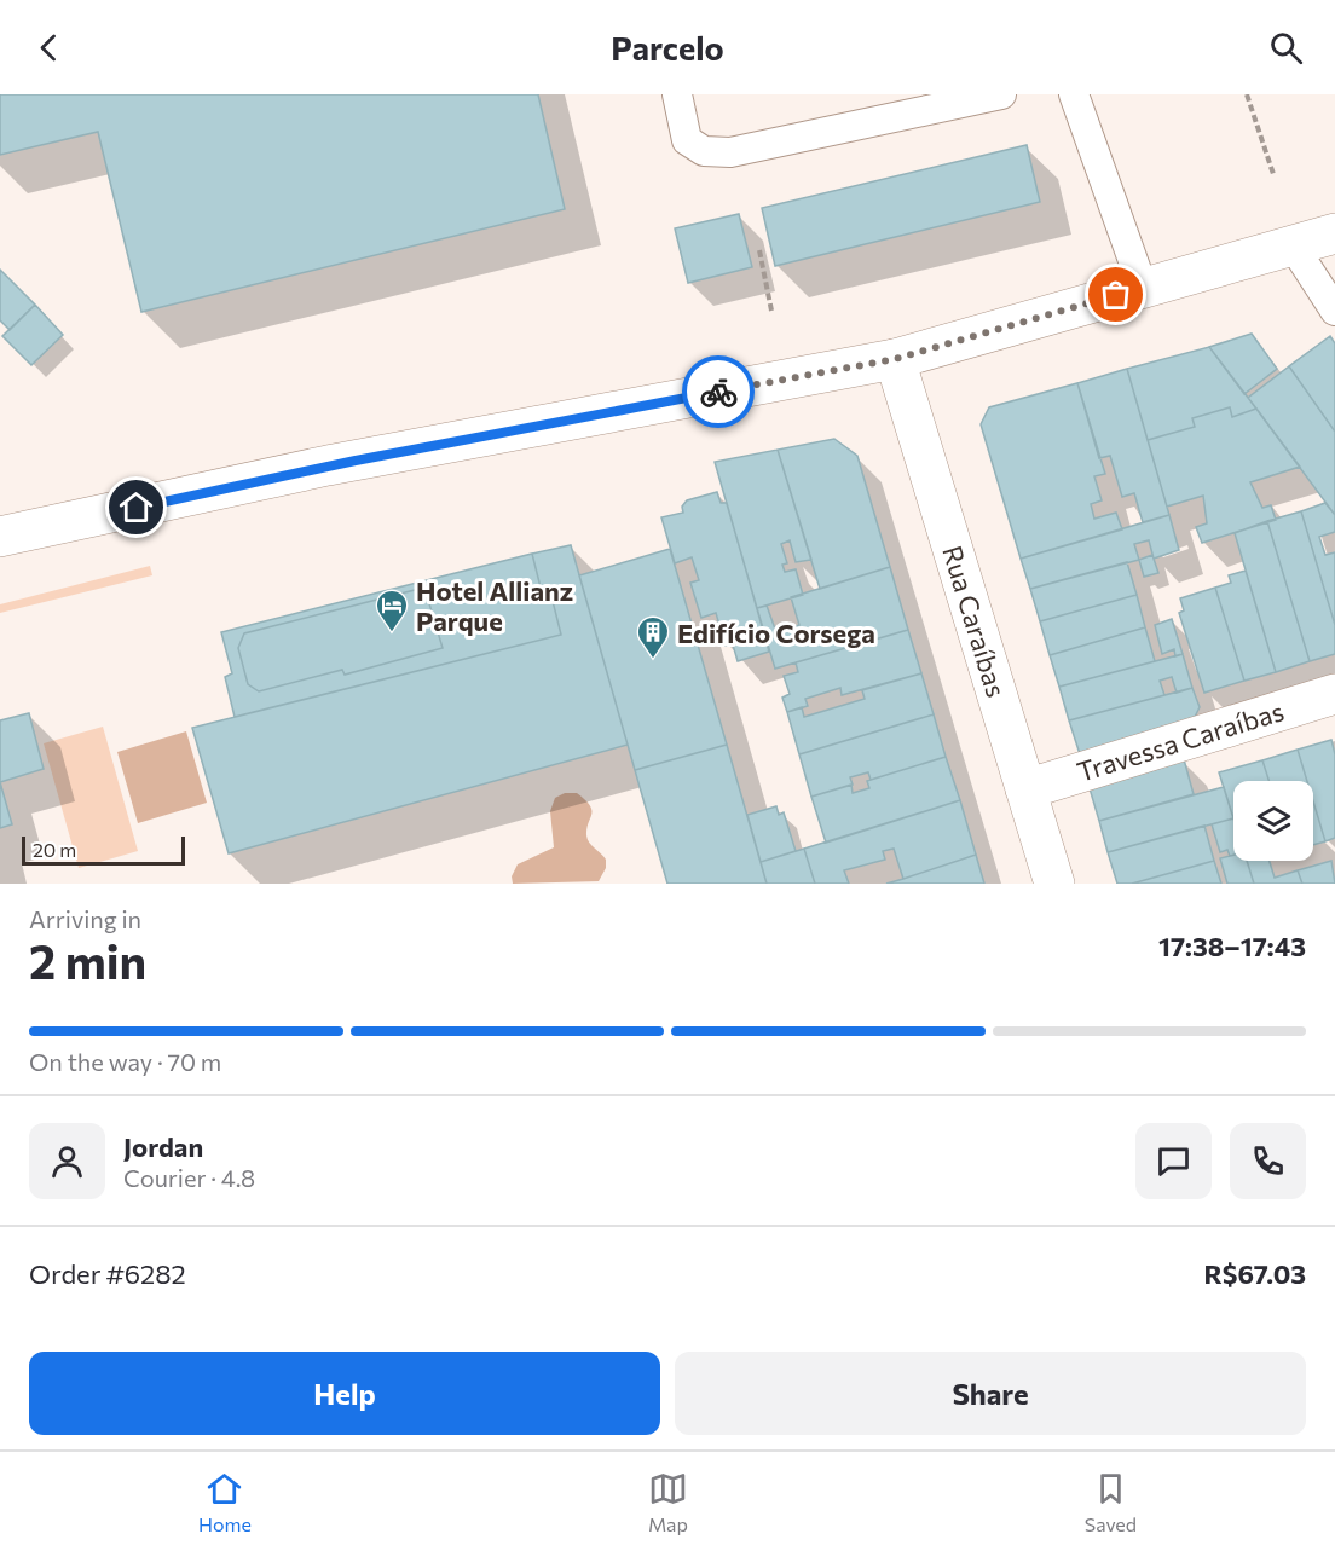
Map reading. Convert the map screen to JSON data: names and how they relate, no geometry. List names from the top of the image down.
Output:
{
  "streets": {
    "street": ["Rua Caraíbas", "Travessa Caraíbas"]
  },
  "crossings": [
    ["Rua Caraíbas", "Travessa Caraíbas"]
  ],
  "places": {
    "hotel": ["Hotel Allianz Parque"],
    "building": ["Edifício Corsega"]
  },
  "scale_bar": "20 m",
  "page": {
    "header": "Parcelo",
    "scale": "20 m",
    "heading": ["2 min", "Arriving in", "17:38–17:43"],
    "panel": [
      "Jordan",
      "Courier · 4.8",
      "Order #6282",
      "R$67.03"
    ],
    "bar": "On the way · 70 m",
    "buttons": ["Help", "Share"],
    "tabs": ["Home", "Map", "Saved"]
  }
}
